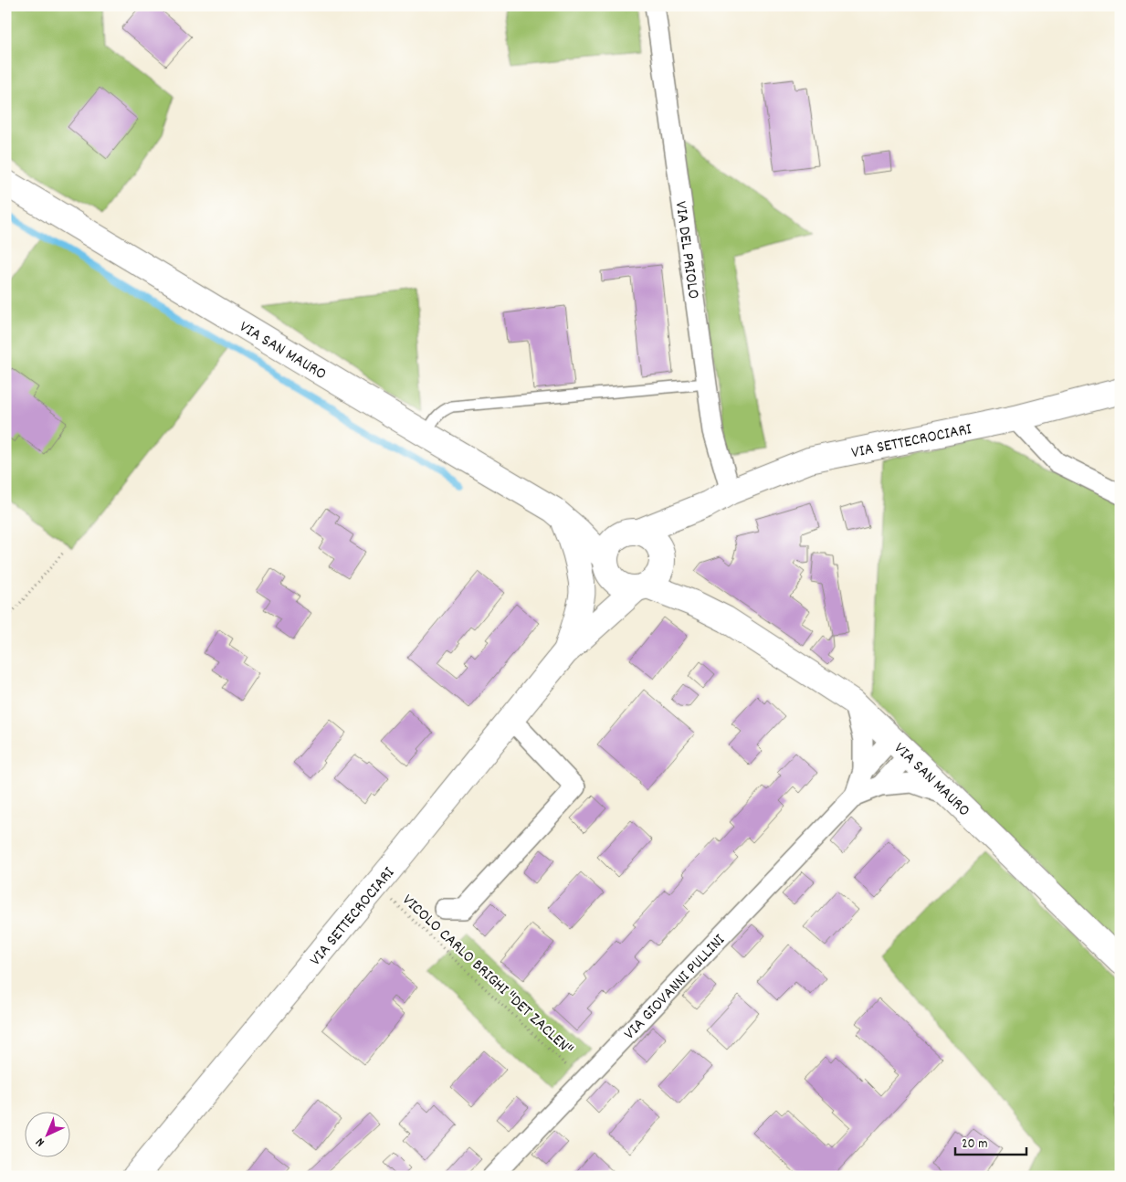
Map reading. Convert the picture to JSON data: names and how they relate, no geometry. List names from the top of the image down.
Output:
{
  "streets": {
    "main road": ["VIA SAN MAURO", "VIA SETTECROCIARI"],
    "street": ["VIA DEL PRIOLO", "VIA GIOVANNI PULLINI"],
    "path": ["VICOLO CARLO BRIGHI \"DET ZACLEN\""]
  },
  "crossings": [
    ["VIA DEL PRIOLO", "VIA SETTECROCIARI"],
    ["VIA SAN MAURO", "VIA SETTECROCIARI"],
    ["VIA SAN MAURO", "VIA GIOVANNI PULLINI"],
    ["VIA SETTECROCIARI", "VICOLO CARLO BRIGHI \"DET ZACLEN\""],
    ["VICOLO CARLO BRIGHI \"DET ZACLEN\"", "VIA GIOVANNI PULLINI"]
  ],
  "scale_bar": "20 m",
  "north": "bottom left"
}
